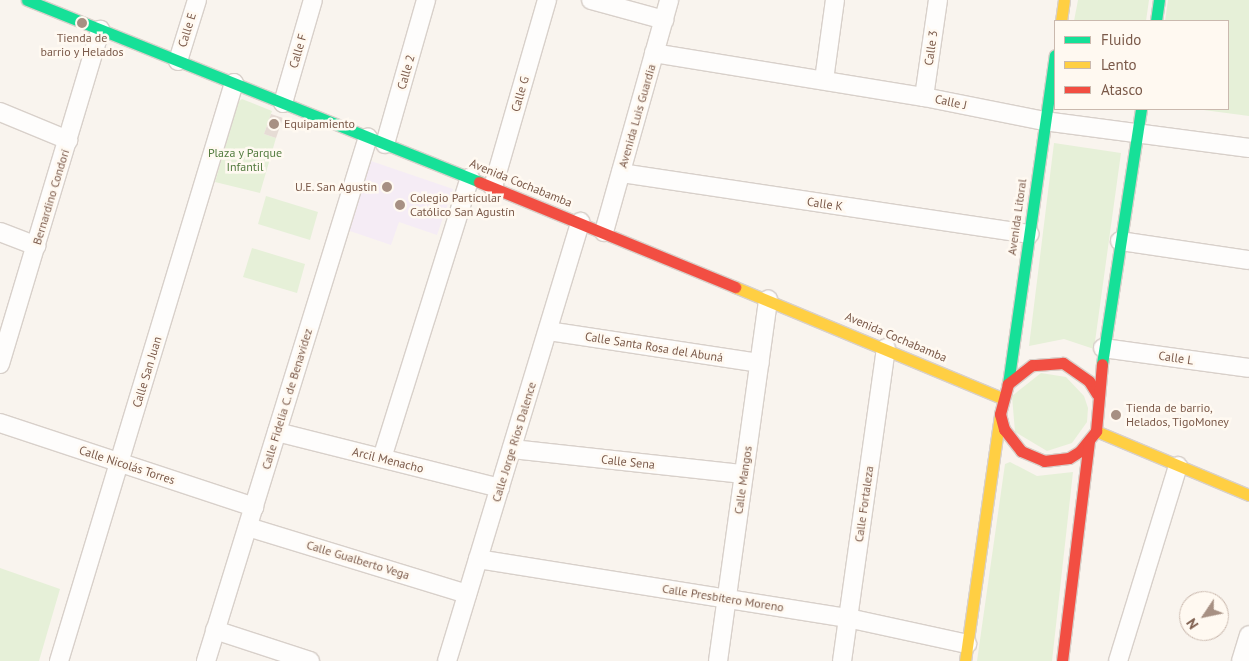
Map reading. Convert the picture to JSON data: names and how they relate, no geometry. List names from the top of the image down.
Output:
{
  "streets": {
    "main road": ["Avenida Cochabamba", "Avenida Litoral"],
    "street": [
      "Calle E",
      "Calle 3",
      "Calle F",
      "Calle 2",
      "Calle G",
      "Calle J",
      "Avenida Luis Guardia",
      "Bernardino Condorí",
      "Calle K",
      "Calle Santa Rosa del Abuná",
      "Calle L",
      "Calle San Juan",
      "Calle Fidelia C. de Benavídez",
      "Calle Jorge Ríos Dalence",
      "Arcil Menacho",
      "Calle Sena",
      "Calle Nicolás Torres",
      "Calle Mangos",
      "Calle Fortaleza",
      "Calle Gualberto Vega",
      "Calle Presbítero Moreno"
    ]
  },
  "crossings": [
    ["Calle E", "Avenida Cochabamba"],
    ["Calle 3", "Calle J"],
    ["Calle F", "Avenida Cochabamba"],
    ["Calle 2", "Avenida Cochabamba"],
    ["Calle G", "Avenida Cochabamba"],
    ["Calle J", "Avenida Luis Guardia"],
    ["Calle J", "Avenida Litoral"],
    ["Avenida Luis Guardia", "Avenida Cochabamba"],
    ["Avenida Luis Guardia", "Calle K"],
    ["Avenida Cochabamba", "Bernardino Condorí"],
    ["Avenida Cochabamba", "Avenida Litoral"],
    ["Avenida Cochabamba", "Calle San Juan"],
    ["Avenida Cochabamba", "Calle Fidelia C. de Benavídez"],
    ["Avenida Cochabamba", "Calle Jorge Ríos Dalence"],
    ["Avenida Cochabamba", "Calle Mangos"],
    ["Avenida Cochabamba", "Calle Fortaleza"],
    ["Calle K", "Avenida Litoral"],
    ["Calle Santa Rosa del Abuná", "Calle Jorge Ríos Dalence"],
    ["Calle Santa Rosa del Abuná", "Calle Mangos"],
    ["Calle San Juan", "Calle Nicolás Torres"],
    ["Calle Fidelia C. de Benavídez", "Arcil Menacho"],
    ["Calle Fidelia C. de Benavídez", "Calle Nicolás Torres"],
    ["Calle Fidelia C. de Benavídez", "Calle Gualberto Vega"],
    ["Calle Jorge Ríos Dalence", "Arcil Menacho"],
    ["Calle Jorge Ríos Dalence", "Calle Sena"],
    ["Calle Jorge Ríos Dalence", "Calle Gualberto Vega"],
    ["Calle Jorge Ríos Dalence", "Calle Presbítero Moreno"],
    ["Calle Sena", "Calle Mangos"],
    ["Calle Mangos", "Calle Presbítero Moreno"],
    ["Calle Fortaleza", "Calle Presbítero Moreno"]
  ],
  "parks": ["Plaza y Parque Infantil"],
  "places": [
    "Tienda de barrio y Helados",
    "Equipamiento",
    "U.E. San Agustin",
    "Colegio Particular Católico San Agustín",
    "Tienda de barrio, Helados, TigoMoney"
  ],
  "legend": ["Fluido", "Lento", "Atasco"],
  "north": "bottom left"
}
